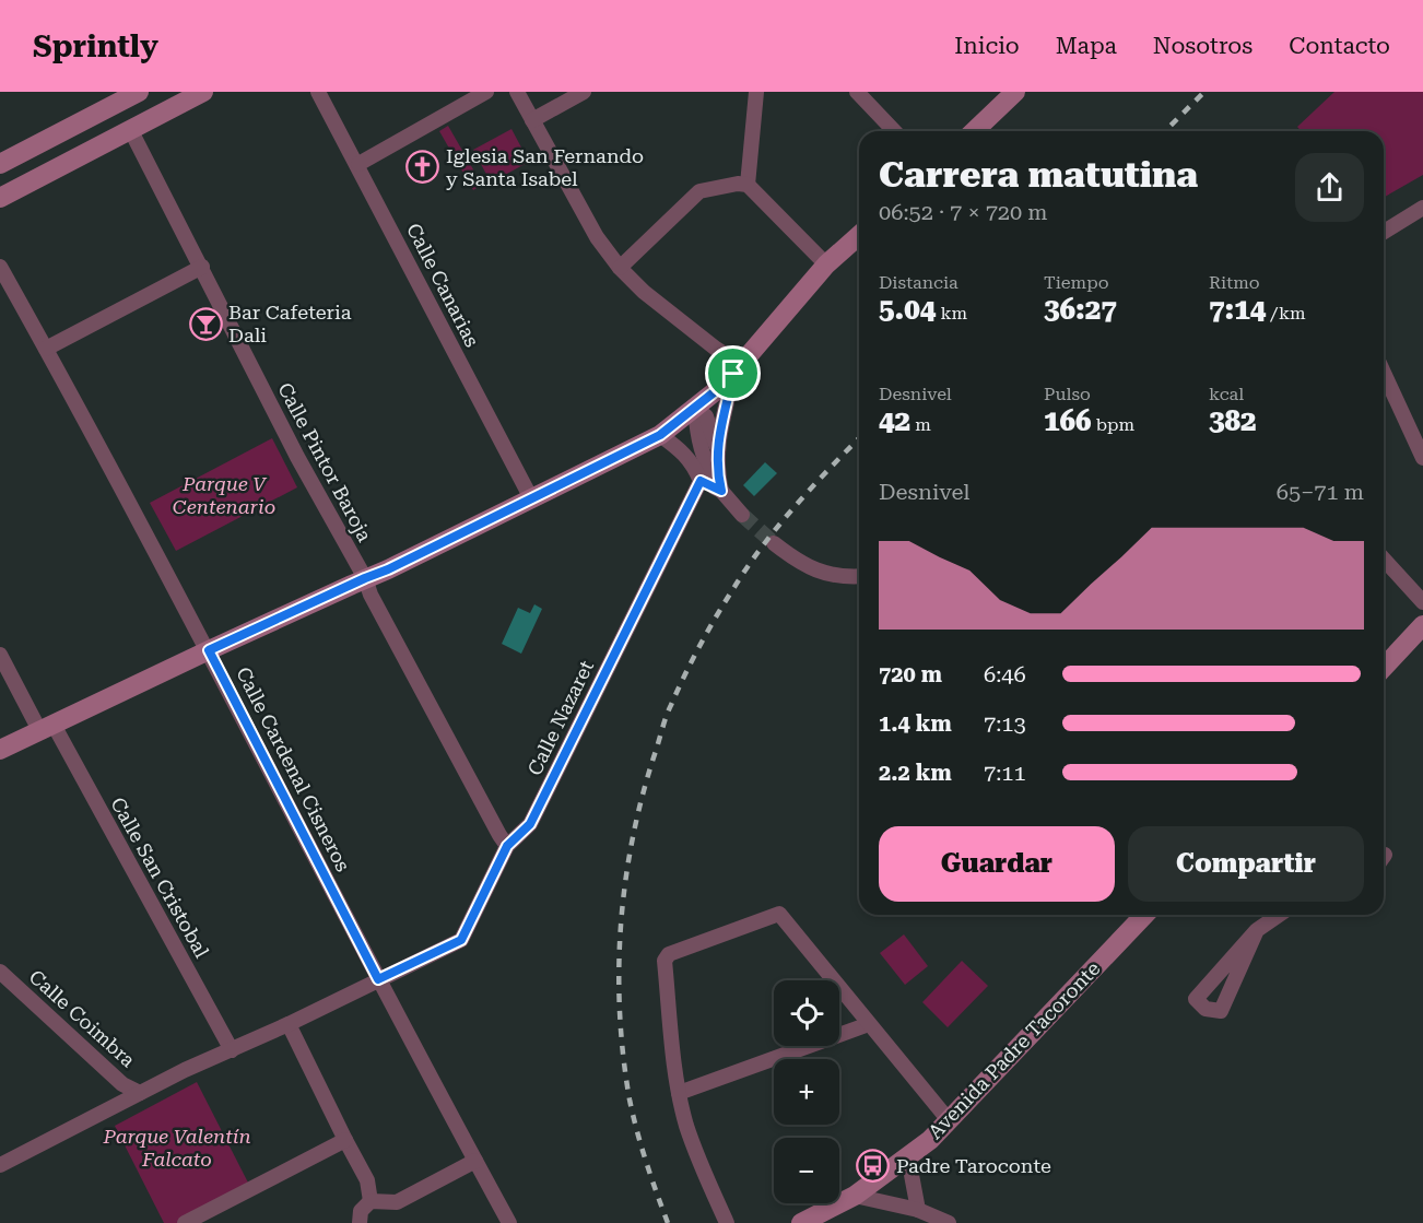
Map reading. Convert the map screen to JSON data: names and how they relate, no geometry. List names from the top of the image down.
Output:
{
  "streets": {
    "main road": ["Avenida Padre Tacoronte"],
    "street": [
      "Calle Canarias",
      "Calle Pintor Baroja",
      "Calle Nazaret",
      "Calle Cardenal Cisneros",
      "Calle San Cristobal",
      "Calle Coimbra"
    ]
  },
  "crossings": [
    ["Calle Pintor Baroja", "Calle Nazaret"],
    ["Calle Nazaret", "Calle Cardenal Cisneros"],
    ["Calle Nazaret", "Calle San Cristobal"],
    ["Calle Nazaret", "Calle Coimbra"]
  ],
  "parks": ["Parque V Centenario", "Parque Valentín Falcato"],
  "places": {
    "church": ["Iglesia San Fernando y Santa Isabel"],
    "bar": ["Bar Cafeteria Dali"],
    "bus stop": ["Padre Taroconte"]
  },
  "page": {
    "header": "Sprintly",
    "nav": [
      "Inicio",
      "Mapa",
      "Nosotros",
      "Contacto"
    ],
    "heading": ["Carrera matutina", "06:52 · 7 × 720 m"],
    "stats": [
      ["Distancia", "5.04 km"],
      ["Tiempo", "36:27"],
      ["Ritmo", "7:14 /km"],
      ["Desnivel", "42 m"],
      ["Pulso", "166 bpm"],
      ["kcal", "382"]
    ],
    "chart": ["Desnivel", "65–71 m"],
    "list": [
      {
        "name": "720 m",
        "note": "6:46"
      },
      {
        "name": "1.4 km",
        "note": "7:13"
      },
      {
        "name": "2.2 km",
        "note": "7:11"
      }
    ],
    "buttons": ["Guardar", "Compartir"],
    "map_buttons": ["+", "−"]
  }
}
